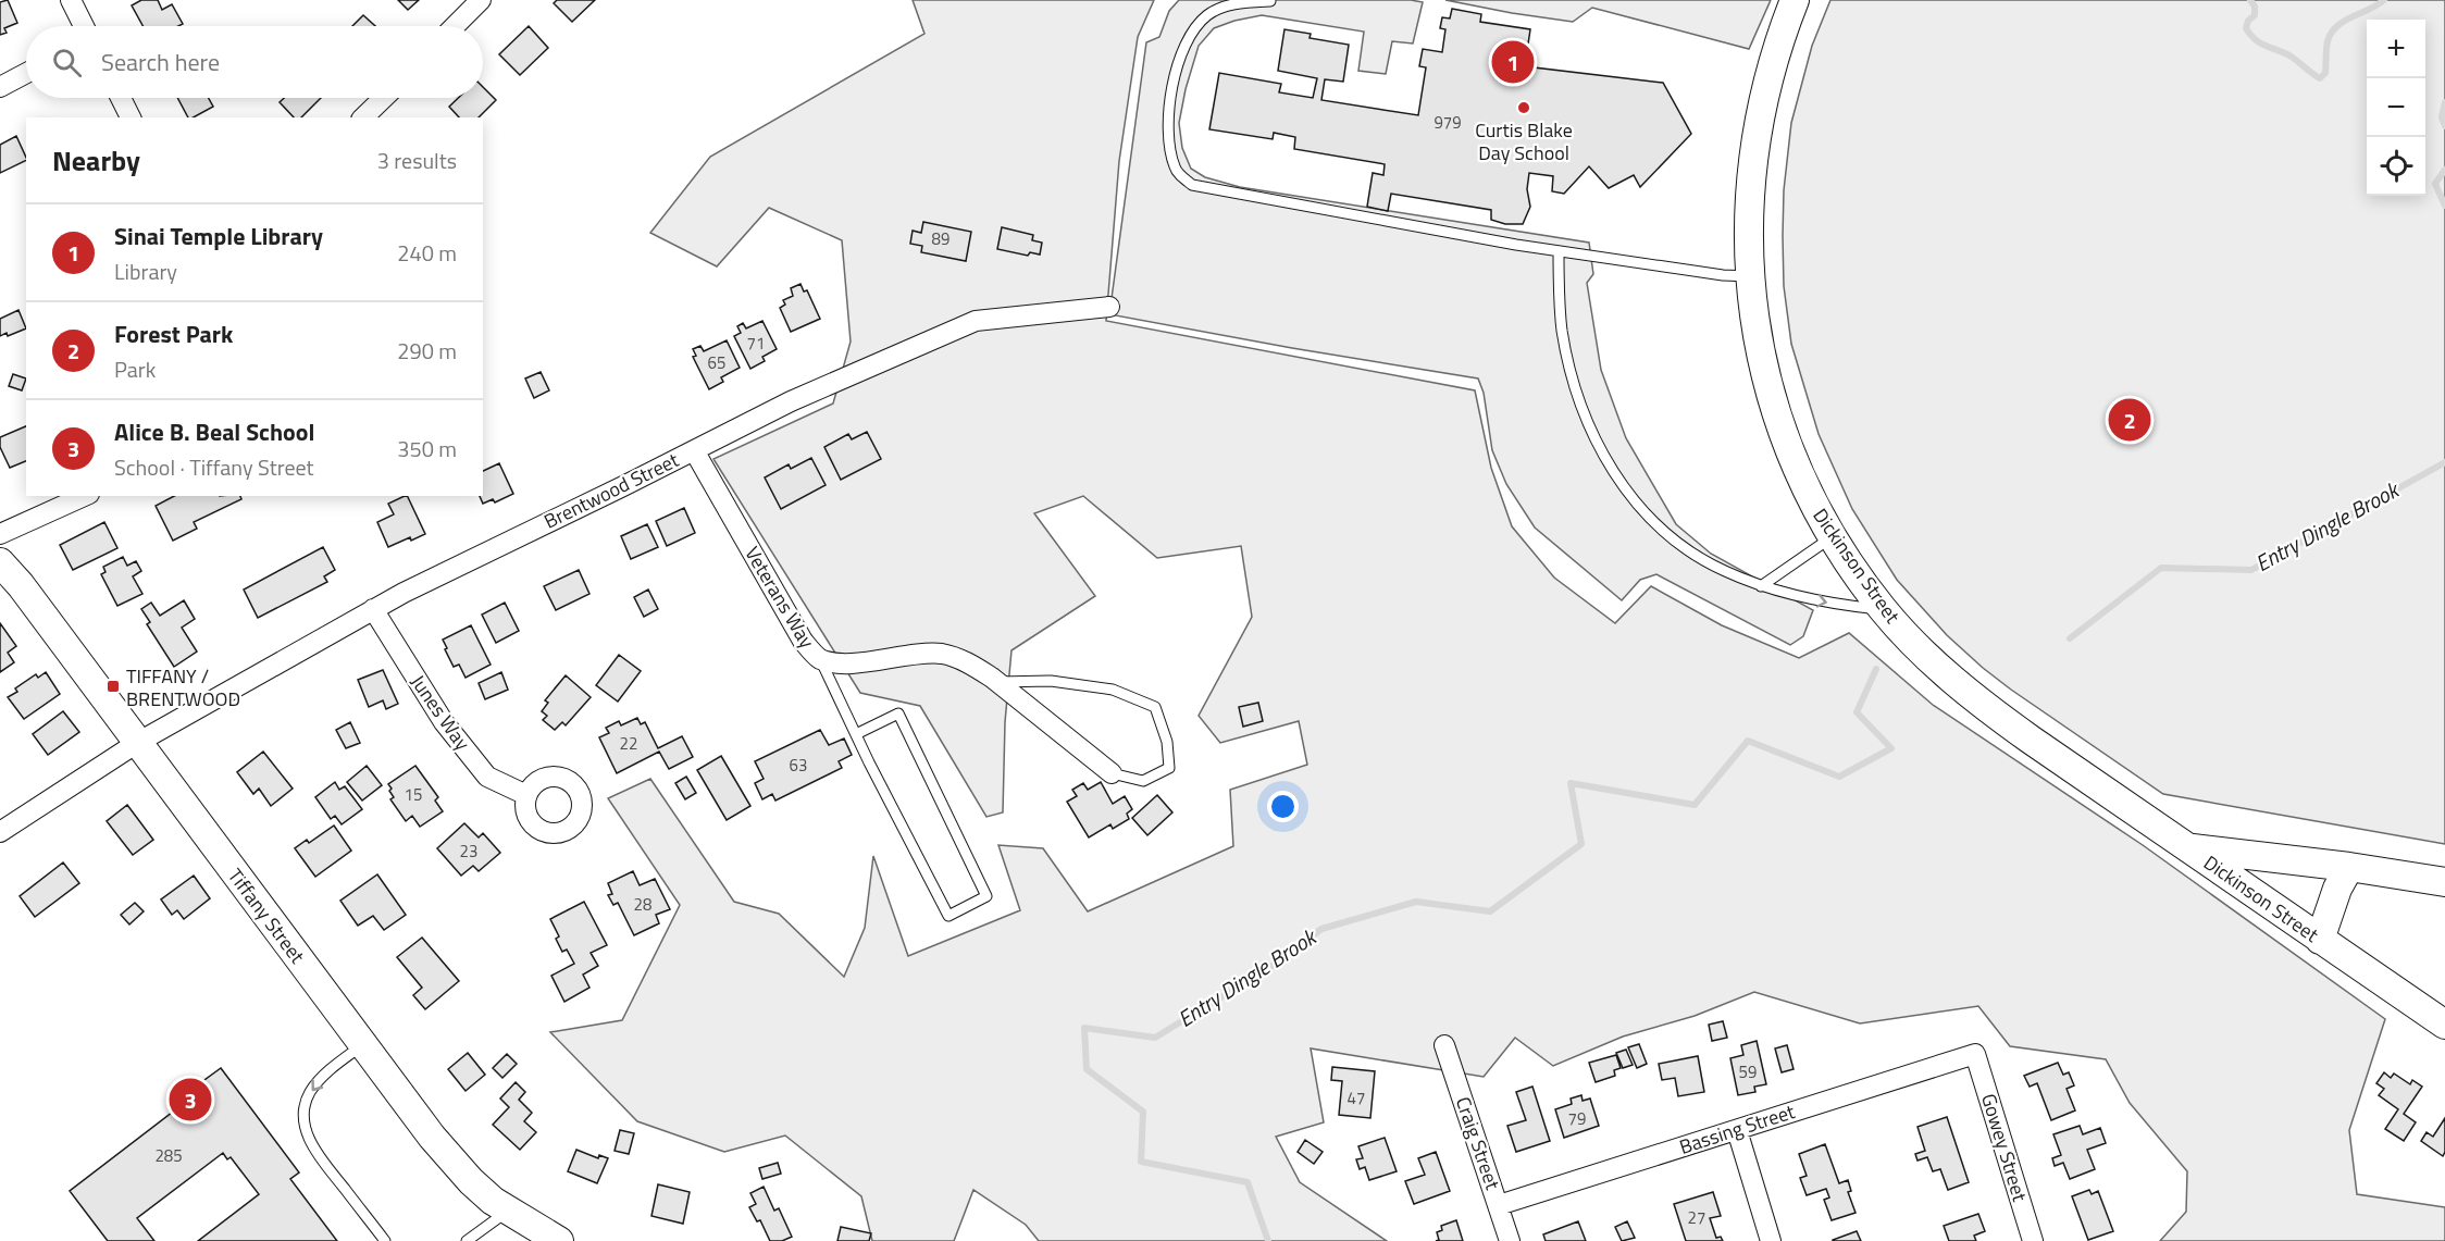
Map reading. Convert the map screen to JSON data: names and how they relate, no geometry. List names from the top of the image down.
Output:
{
  "streets": {
    "main road": ["Dickinson Street", "Tiffany Street"],
    "street": [
      "Brentwood Street",
      "Veterans Way",
      "Junes Way",
      "Bassing Street",
      "Craig Street",
      "Gowey Street"
    ]
  },
  "crossings": [
    ["Brentwood Street", "Veterans Way"],
    ["Brentwood Street", "Junes Way"],
    ["Brentwood Street", "Tiffany Street"],
    ["Bassing Street", "Craig Street"],
    ["Bassing Street", "Gowey Street"]
  ],
  "water": ["Entry Dingle Brook"],
  "places": {
    "other": ["Curtis Blake Day School"],
    "transit": ["TIFFANY / BRENTWOOD"]
  },
  "house_numbers": [
    "979",
    "89",
    "71",
    "65",
    "22",
    "63",
    "15",
    "23",
    "28",
    "59",
    "47",
    "79",
    "285",
    "27"
  ],
  "page": {
    "map_buttons": ["+", "−"],
    "search": "Search here",
    "pins": ["1", "2", "3"],
    "heading": ["Nearby", "3 results"],
    "list": [
      {
        "mark": "1",
        "name": "Sinai Temple Library",
        "note": "Library",
        "value": "240 m"
      },
      {
        "mark": "2",
        "name": "Forest Park",
        "note": "Park",
        "value": "290 m"
      },
      {
        "mark": "3",
        "name": "Alice B. Beal School",
        "note": "School · Tiffany Street",
        "value": "350 m"
      }
    ]
  }
}
